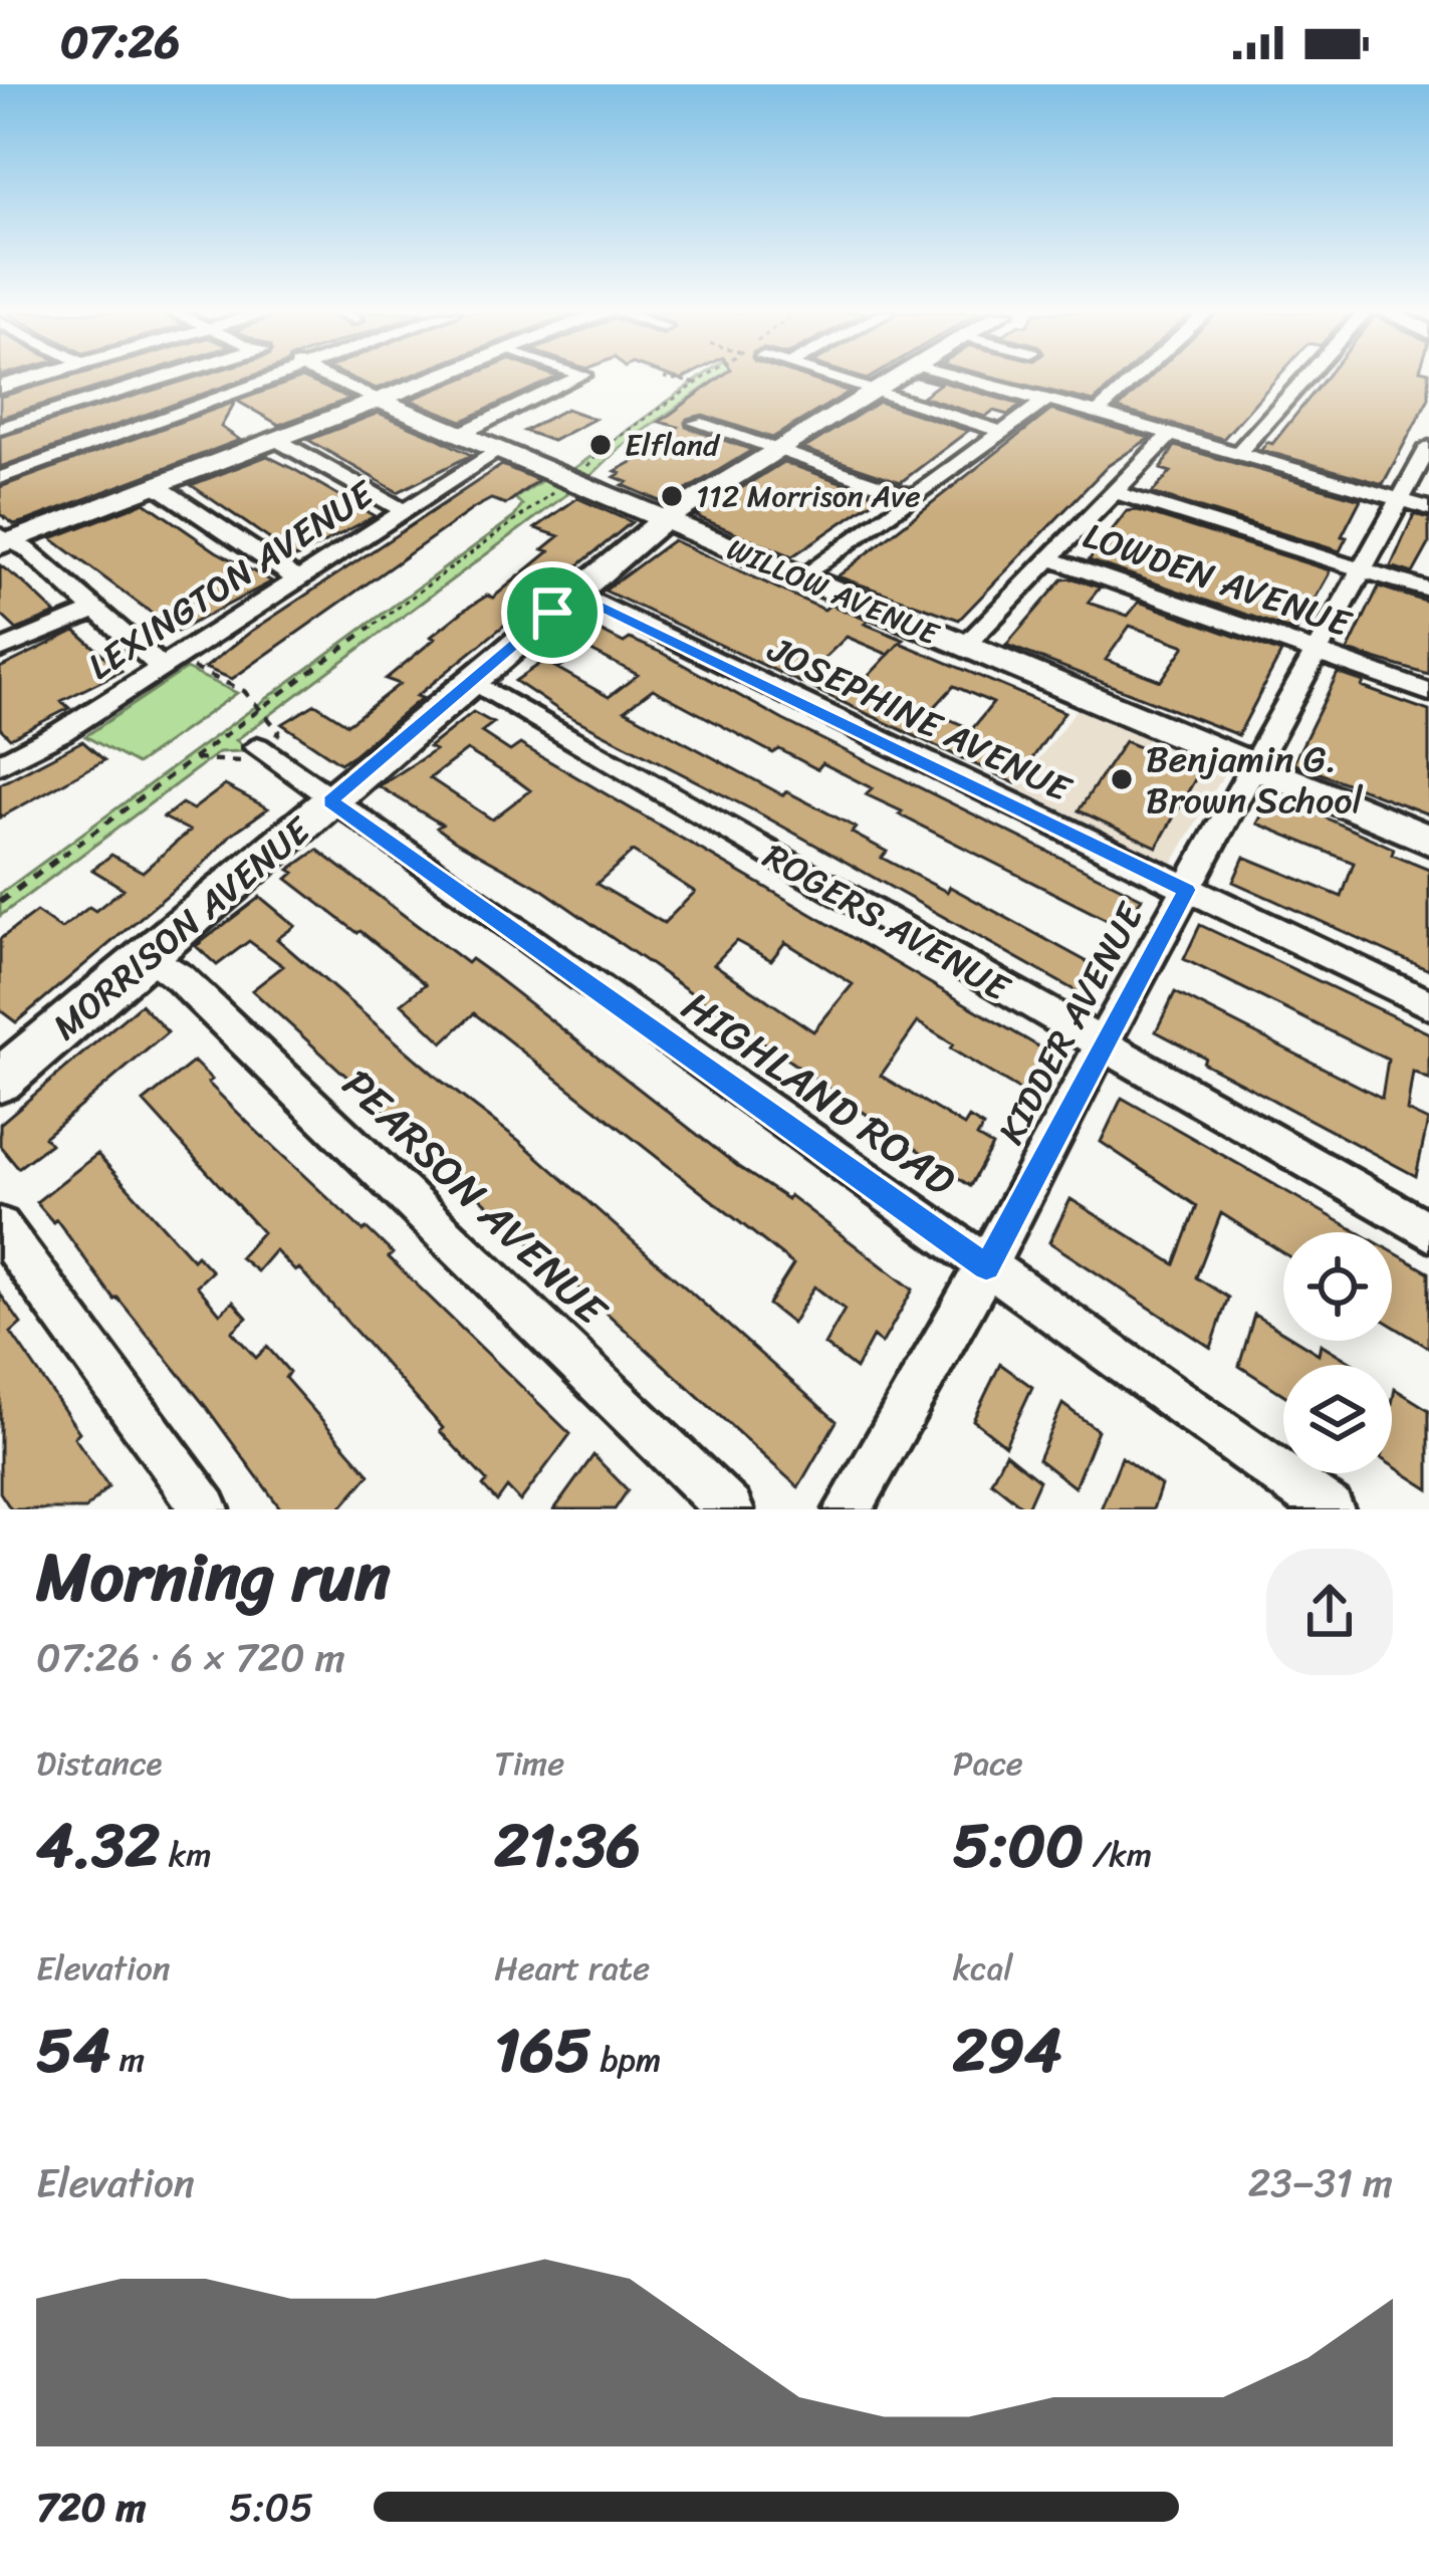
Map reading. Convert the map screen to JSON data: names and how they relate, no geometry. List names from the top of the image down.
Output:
{
  "streets": {
    "street": [
      "LOWDEN AVENUE",
      "LEXINGTON AVENUE",
      "WILLOW AVENUE",
      "JOSEPHINE AVENUE",
      "ROGERS AVENUE",
      "MORRISON AVENUE",
      "KIDDER AVENUE",
      "HIGHLAND ROAD",
      "PEARSON AVENUE"
    ]
  },
  "crossings": [
    ["LOWDEN AVENUE", "KIDDER AVENUE"],
    ["LEXINGTON AVENUE", "WILLOW AVENUE"],
    ["WILLOW AVENUE", "MORRISON AVENUE"],
    ["WILLOW AVENUE", "KIDDER AVENUE"],
    ["JOSEPHINE AVENUE", "MORRISON AVENUE"],
    ["JOSEPHINE AVENUE", "KIDDER AVENUE"],
    ["ROGERS AVENUE", "MORRISON AVENUE"],
    ["ROGERS AVENUE", "KIDDER AVENUE"],
    ["MORRISON AVENUE", "HIGHLAND ROAD"],
    ["MORRISON AVENUE", "PEARSON AVENUE"],
    ["KIDDER AVENUE", "HIGHLAND ROAD"]
  ],
  "places": ["Elfland", "112 Morrison Ave", "Benjamin G. Brown School"],
  "page": {
    "status": "07:26",
    "heading": ["Morning run", "07:26 · 6 × 720 m"],
    "stats": [
      ["Distance", "4.32 km"],
      ["Time", "21:36"],
      ["Pace", "5:00 /km"],
      ["Elevation", "54 m"],
      ["Heart rate", "165 bpm"],
      ["kcal", "294"]
    ],
    "chart": ["Elevation", "23–31 m"],
    "list": [
      {
        "name": "720 m",
        "note": "5:05"
      }
    ]
  }
}
